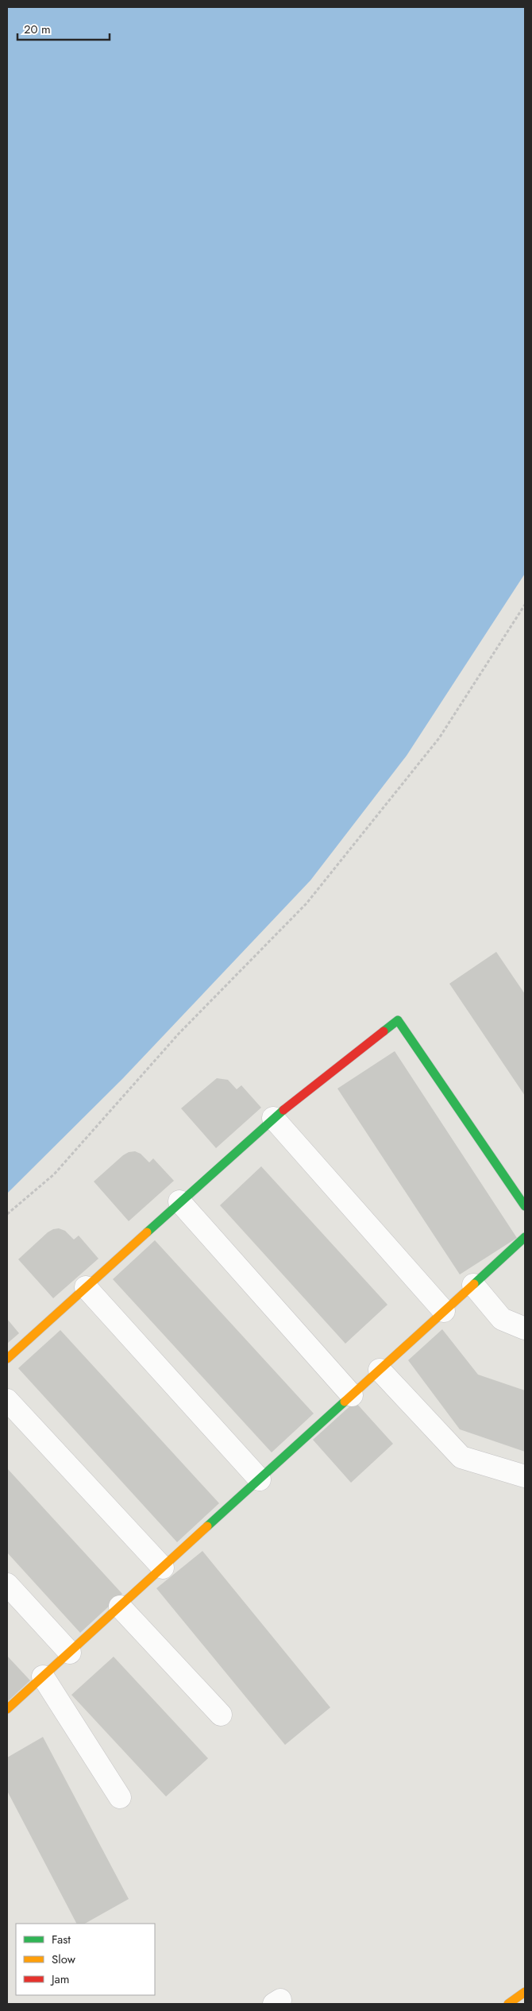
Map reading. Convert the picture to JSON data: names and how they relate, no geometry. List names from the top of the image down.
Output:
{
  "legend": ["Fast", "Slow", "Jam"],
  "scale_bar": "20 m"
}
